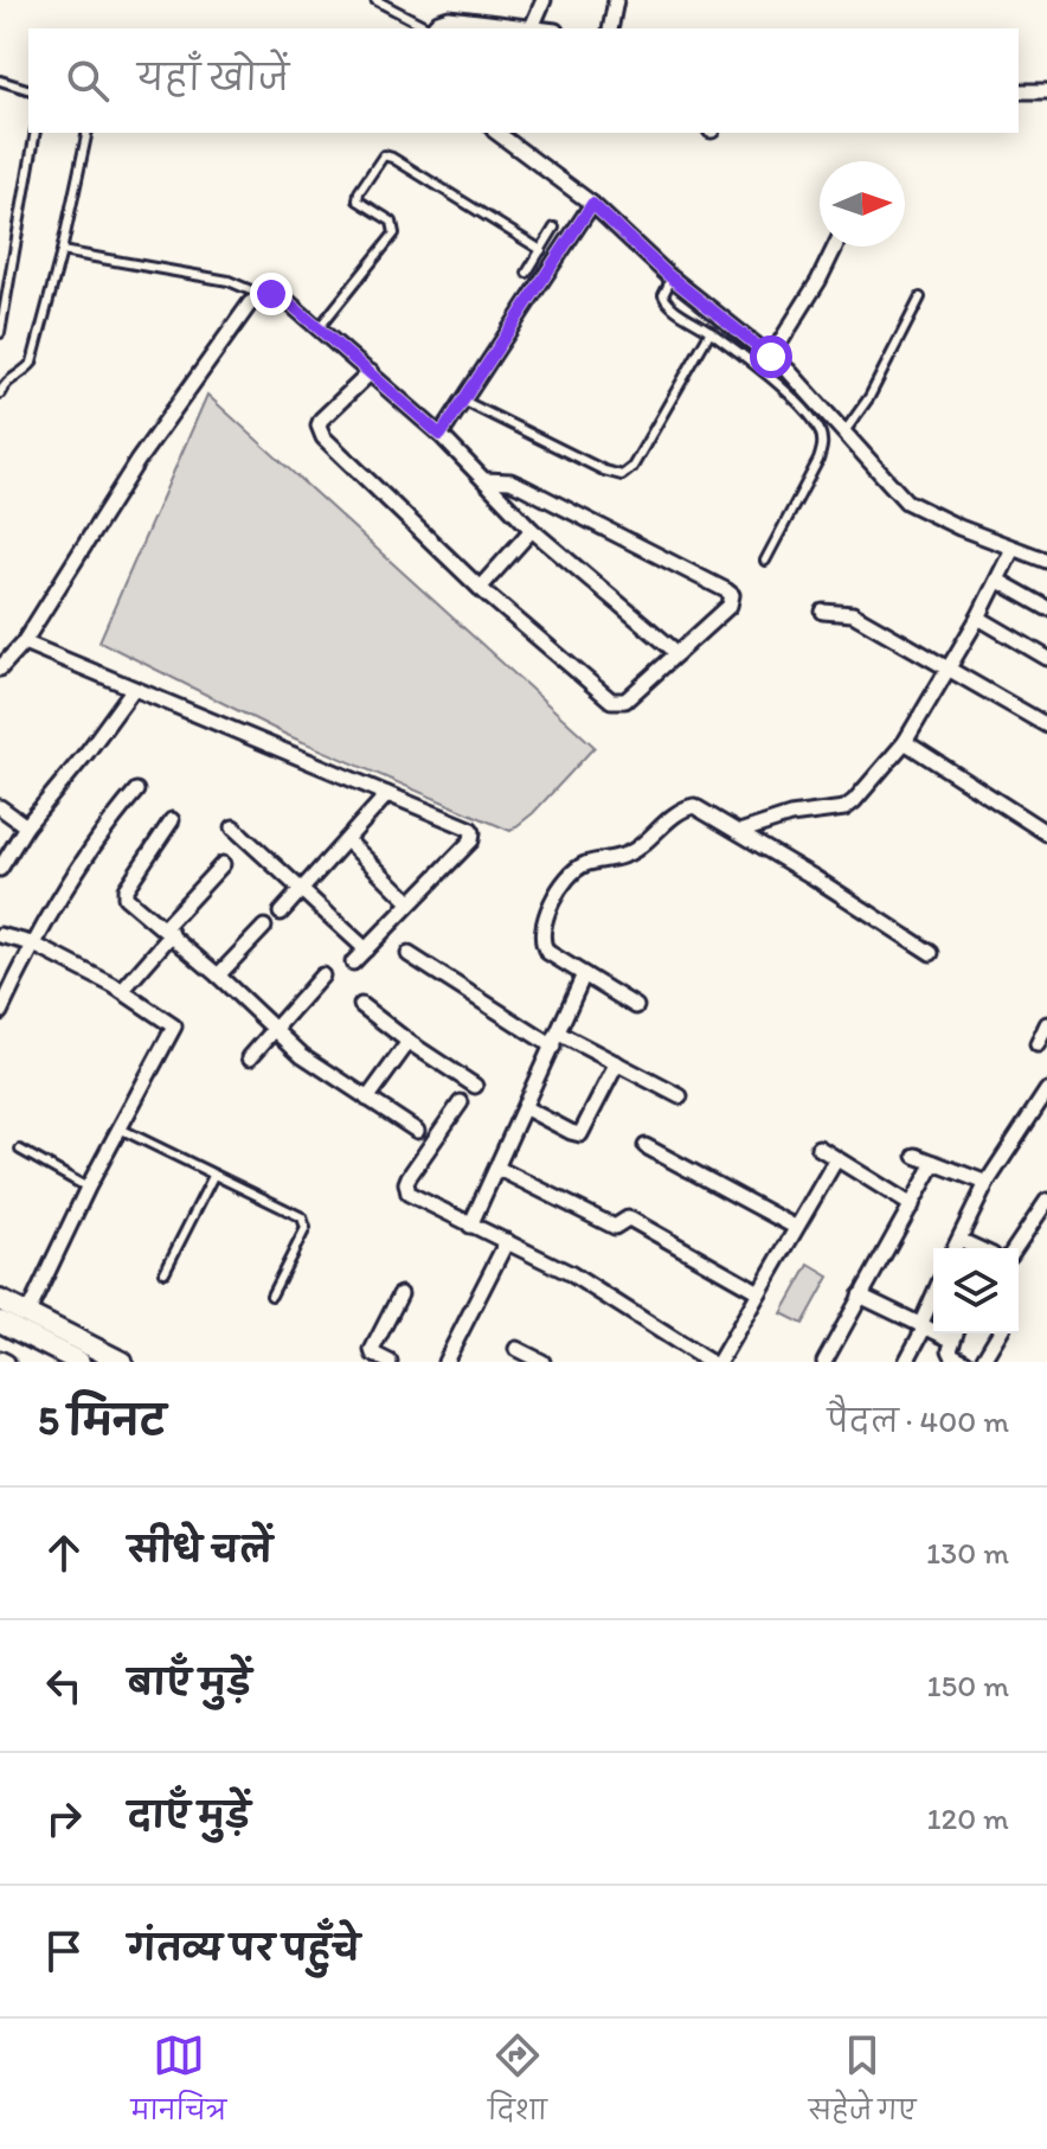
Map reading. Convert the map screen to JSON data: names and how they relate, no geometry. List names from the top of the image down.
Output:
{
  "north": "right",
  "page": {
    "search": "यहाँ खोजें",
    "heading": ["5 मिनट", "पैदल · 400 m"],
    "list": [
      ["सीधे चलें", "130 m"],
      ["बाएँ मुड़ें", "150 m"],
      ["दाएँ मुड़ें", "120 m"],
      "गंतव्य पर पहुँचे"
    ],
    "nav": ["मानचित्र", "दिशा", "सहेजे गए"]
  }
}
